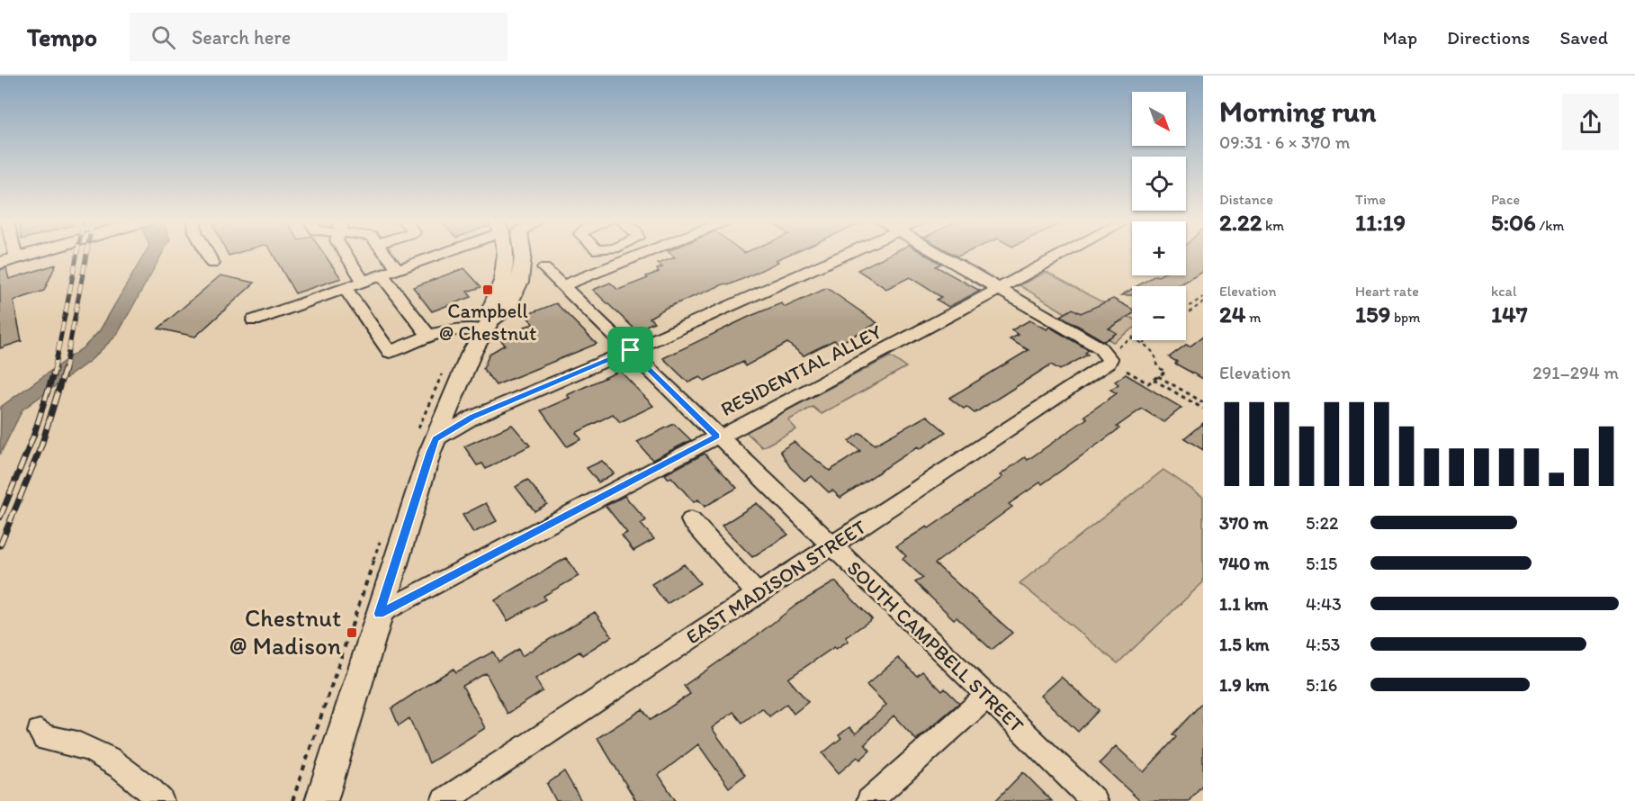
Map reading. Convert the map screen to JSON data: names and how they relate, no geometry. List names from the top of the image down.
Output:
{
  "streets": {
    "street": ["RESIDENTIAL ALLEY", "EAST MADISON STREET", "SOUTH CAMPBELL STREET"]
  },
  "crossings": [
    ["RESIDENTIAL ALLEY", "SOUTH CAMPBELL STREET"],
    ["EAST MADISON STREET", "SOUTH CAMPBELL STREET"]
  ],
  "places": {
    "transit": ["Campbell @ Chestnut", "Chestnut @ Madison"]
  },
  "north": "bottom right",
  "page": {
    "header": "Tempo",
    "search": "Search here",
    "nav": ["Map", "Directions", "Saved"],
    "heading": ["Morning run", "09:31 · 6 × 370 m"],
    "map_buttons": ["+", "−"],
    "stats": [
      ["Distance", "2.22 km"],
      ["Time", "11:19"],
      ["Pace", "5:06 /km"],
      ["Elevation", "24 m"],
      ["Heart rate", "159 bpm"],
      ["kcal", "147"]
    ],
    "chart": ["Elevation", "291–294 m"],
    "list": [
      {
        "name": "370 m",
        "note": "5:22"
      },
      {
        "name": "740 m",
        "note": "5:15"
      },
      {
        "name": "1.1 km",
        "note": "4:43"
      },
      {
        "name": "1.5 km",
        "note": "4:53"
      },
      {
        "name": "1.9 km",
        "note": "5:16"
      }
    ]
  }
}
